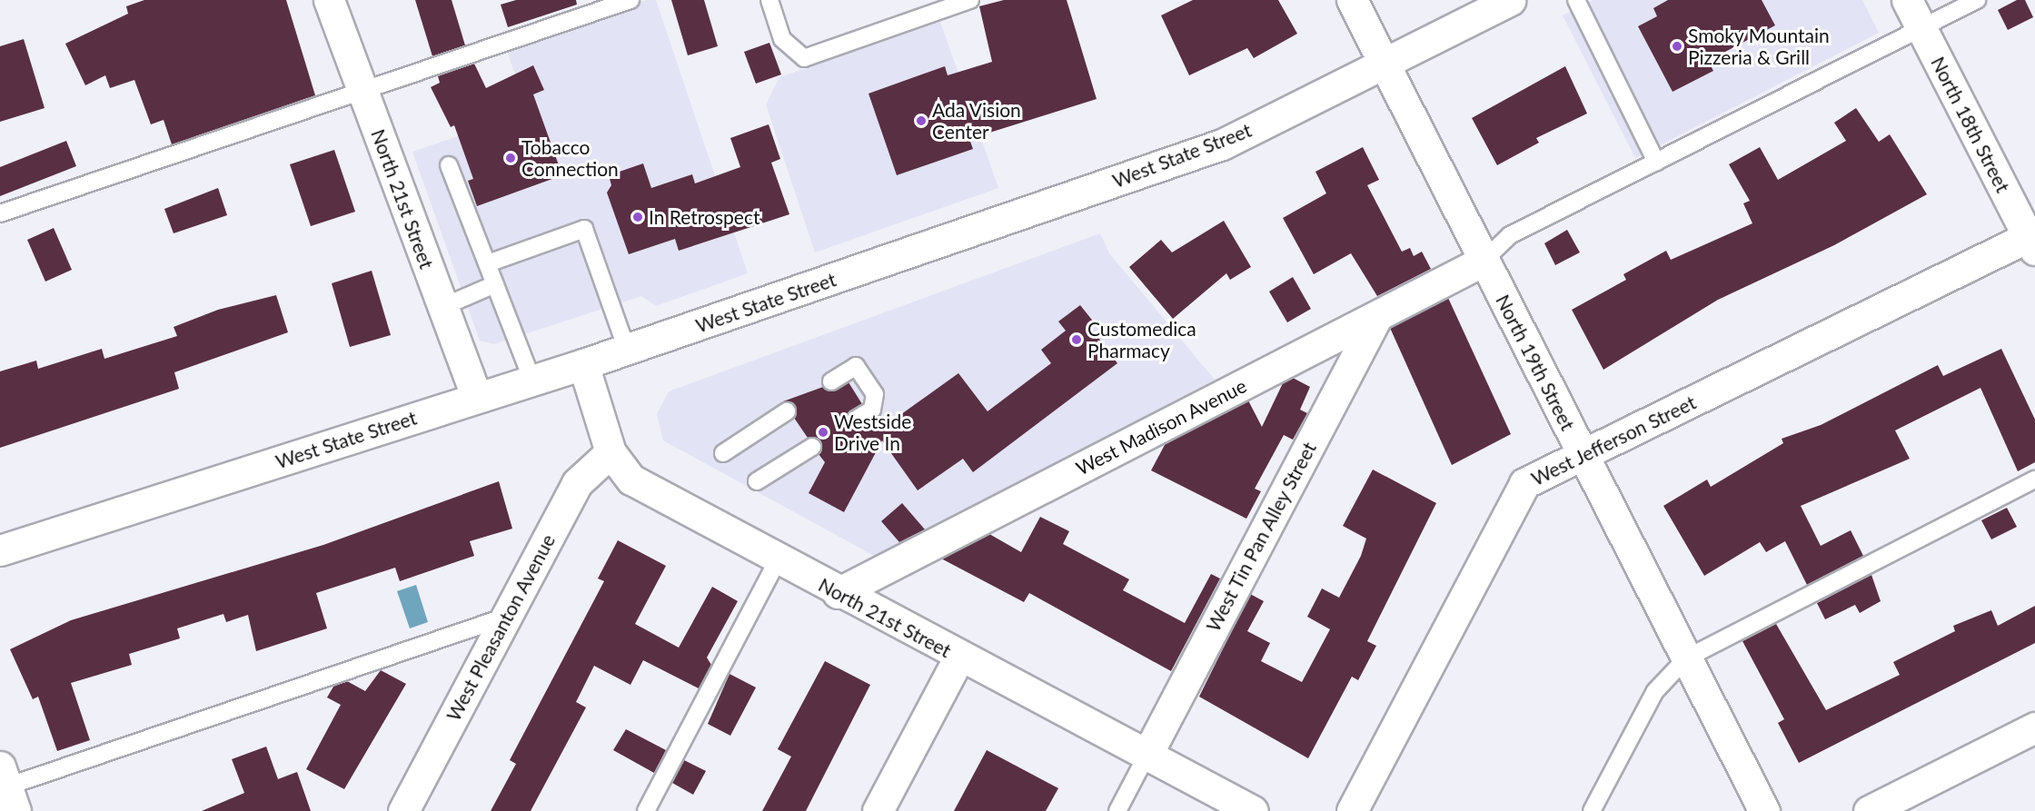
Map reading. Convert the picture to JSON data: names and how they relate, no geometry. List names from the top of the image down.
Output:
{
  "streets": {
    "street": [
      "North 18th Street",
      "West State Street",
      "North 21st Street",
      "North 19th Street",
      "West Madison Avenue",
      "West Jefferson Street",
      "West Tin Pan Alley Street",
      "West Pleasanton Avenue"
    ]
  },
  "crossings": [
    ["North 18th Street", "West Jefferson Street"],
    ["West State Street", "North 21st Street"],
    ["West State Street", "North 19th Street"],
    ["North 21st Street", "West Madison Avenue"],
    ["North 21st Street", "West Tin Pan Alley Street"],
    ["North 21st Street", "West Pleasanton Avenue"],
    ["North 19th Street", "West Madison Avenue"],
    ["North 19th Street", "West Jefferson Street"],
    ["West Madison Avenue", "West Tin Pan Alley Street"]
  ],
  "places": [
    "Smoky Mountain Pizzeria & Grill",
    "Ada Vision Center",
    "Tobacco Connection",
    "In Retrospect",
    "Customedica Pharmacy",
    "Westside Drive In"
  ]
}
